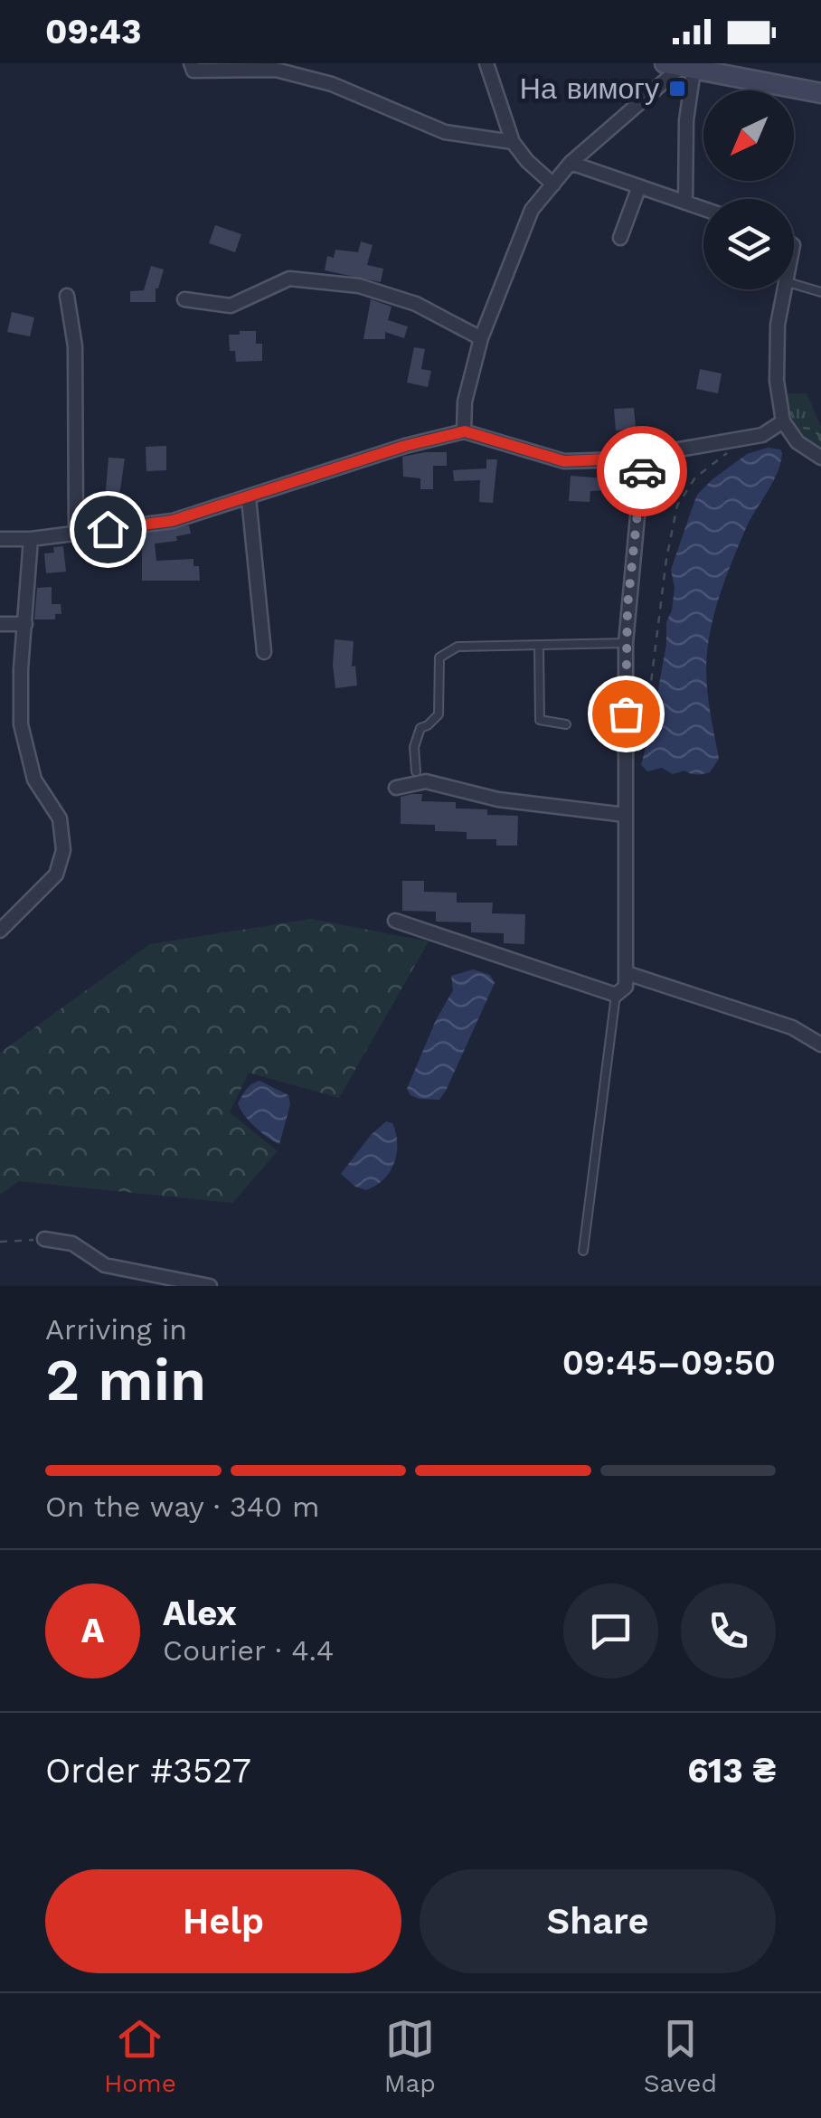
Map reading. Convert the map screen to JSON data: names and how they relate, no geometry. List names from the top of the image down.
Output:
{
  "places": {
    "transit": ["На вимогу"]
  },
  "north": "bottom left",
  "page": {
    "status": "09:43",
    "heading": ["2 min", "Arriving in", "09:45–09:50"],
    "panel": [
      "Alex",
      "Courier · 4.4",
      "Order #3527",
      "613 ₴"
    ],
    "bar": "On the way · 340 m",
    "round": "A",
    "buttons": ["Help", "Share"],
    "tabs": ["Home", "Map", "Saved"]
  }
}
